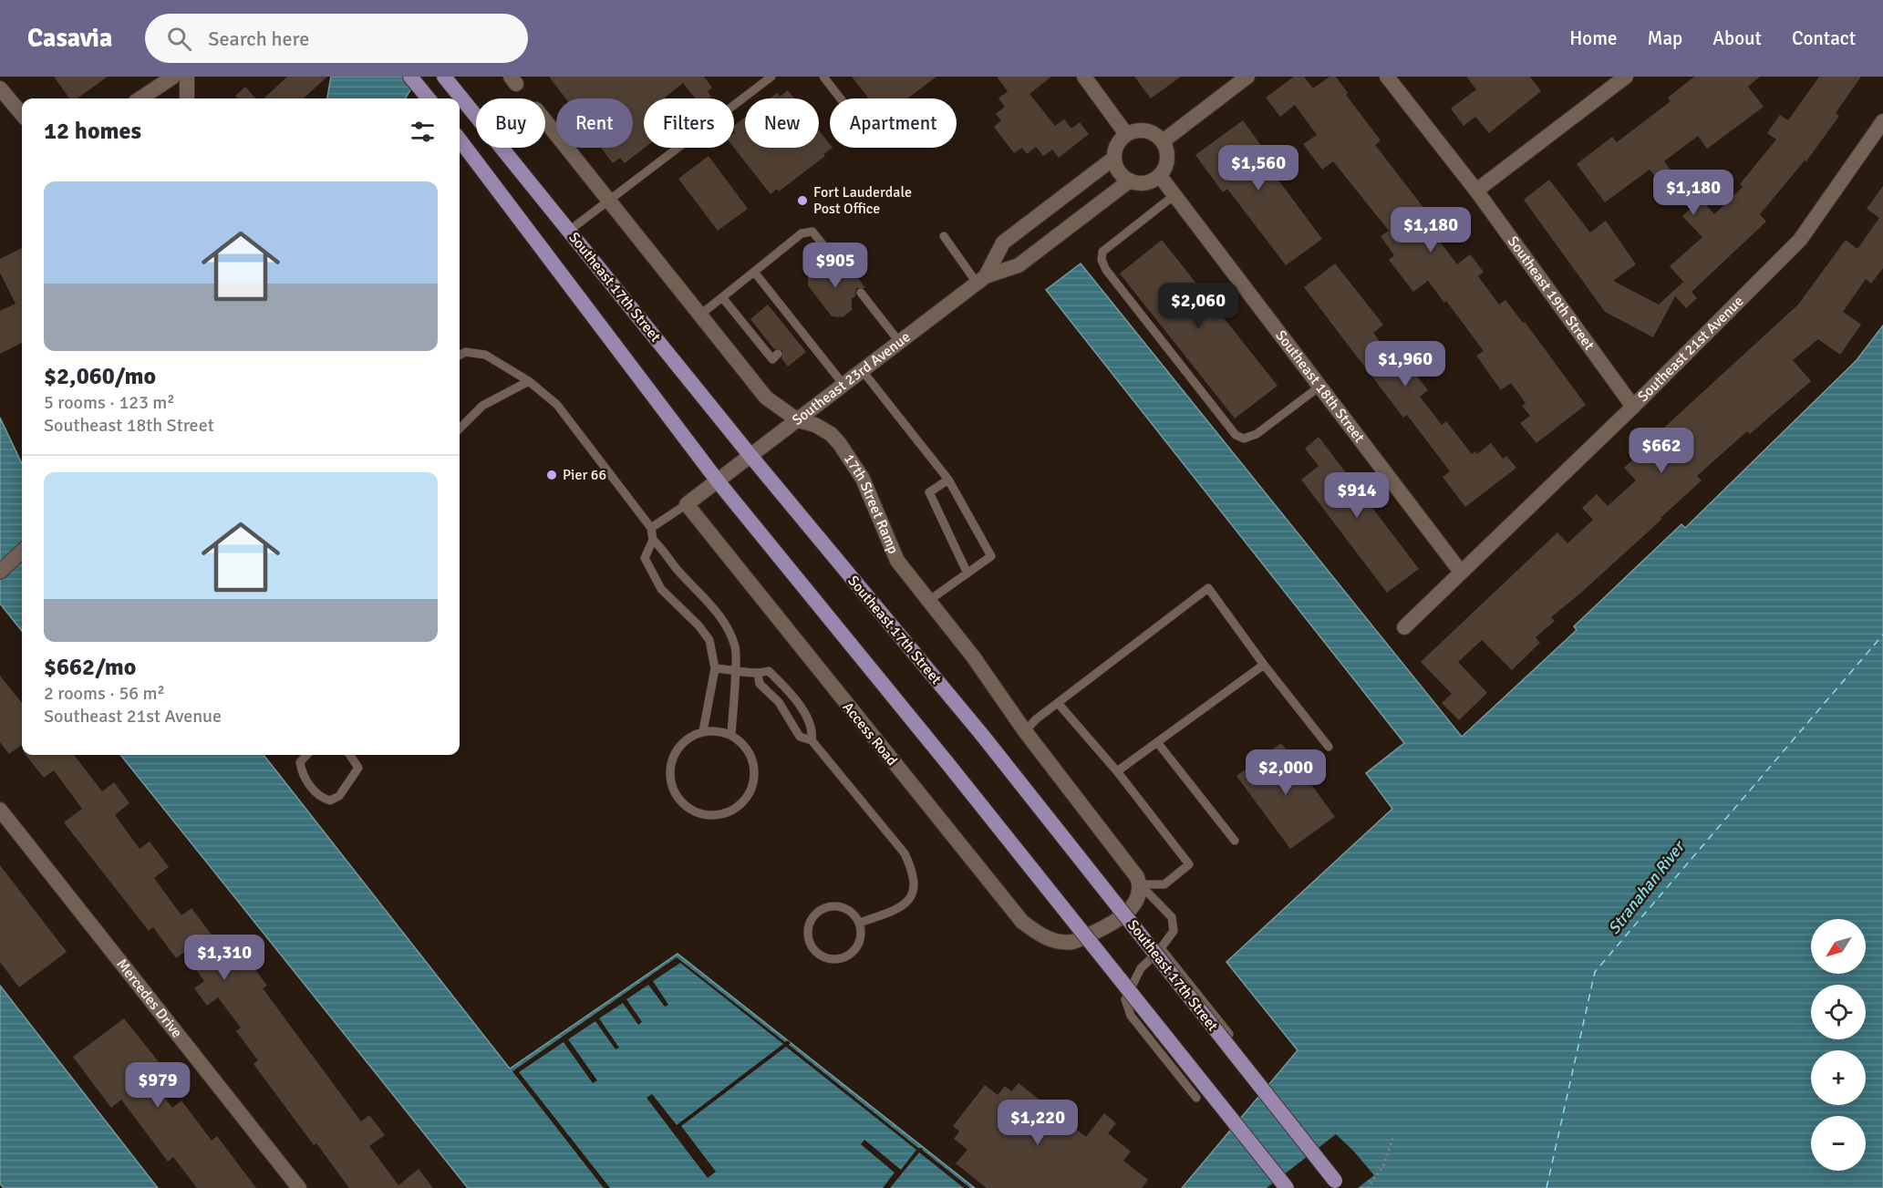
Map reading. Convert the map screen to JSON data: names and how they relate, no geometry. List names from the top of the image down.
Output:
{
  "streets": {
    "main road": ["Southeast 17th Street"],
    "street": [
      "Southeast 19th Street",
      "Southeast 21st Avenue",
      "Southeast 23rd Avenue",
      "Southeast 18th Street",
      "17th Street Ramp",
      "Access Road",
      "Mercedes Drive"
    ]
  },
  "crossings": [
    ["Southeast 17th Street", "Southeast 23rd Avenue"],
    ["Southeast 19th Street", "Southeast 21st Avenue"],
    ["Southeast 21st Avenue", "Southeast 18th Street"],
    ["Southeast 23rd Avenue", "Southeast 18th Street"],
    ["Southeast 23rd Avenue", "17th Street Ramp"],
    ["17th Street Ramp", "Access Road"]
  ],
  "water": ["Stranahan River"],
  "places": ["Fort Lauderdale Post Office", "Pier 66"],
  "north": "bottom left",
  "page": {
    "header": "Casavia",
    "search": "Search here",
    "nav": [
      "Home",
      "Map",
      "About",
      "Contact"
    ],
    "chip": [
      "Buy",
      "Rent",
      "Filters",
      "New",
      "Apartment"
    ],
    "heading": "12 homes",
    "price": [
      "$1,560",
      "$1,180",
      "$1,180",
      "$905",
      "$2,060",
      "$1,960",
      "$662",
      "$914",
      "$2,000",
      "$1,310",
      "$979",
      "$1,220"
    ],
    "list": [
      {
        "name": "$2,060/mo",
        "note": "5 rooms · 123 m² · Southeast 18th Street"
      },
      {
        "name": "$662/mo",
        "note": "2 rooms · 56 m² · Southeast 21st Avenue"
      }
    ],
    "map_buttons": ["+", "−"]
  }
}
